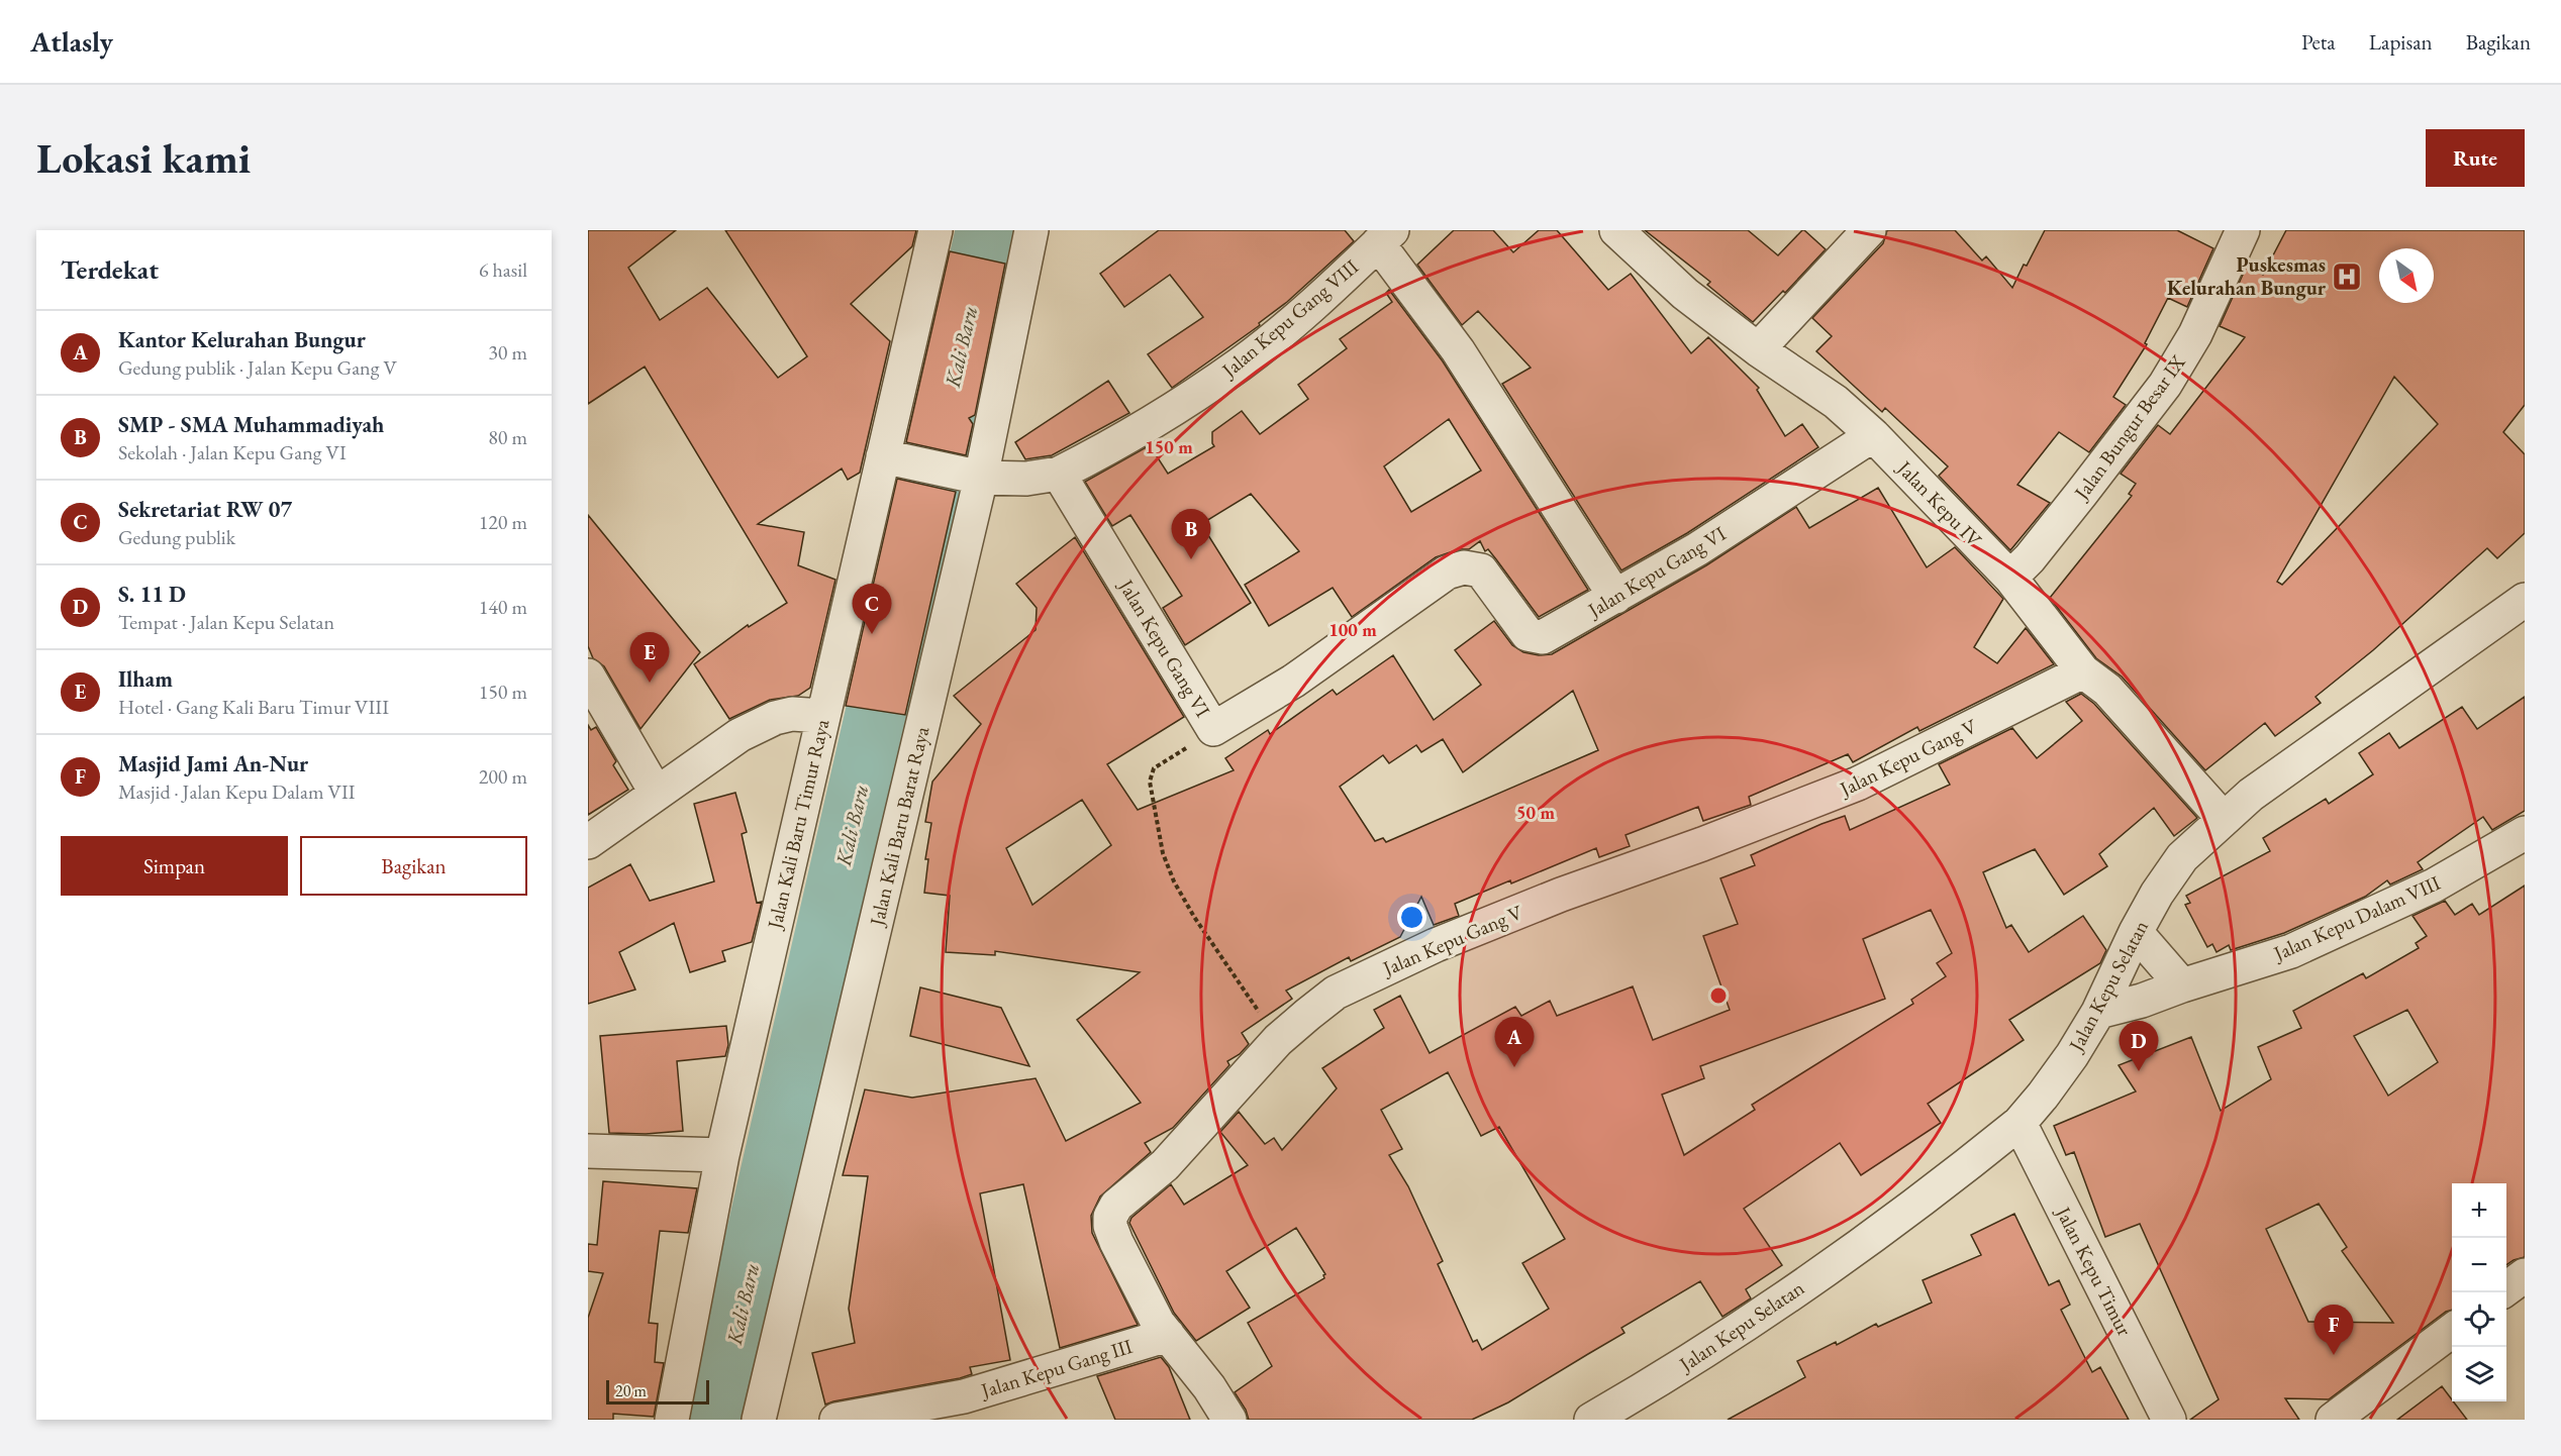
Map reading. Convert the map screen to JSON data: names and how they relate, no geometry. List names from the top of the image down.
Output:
{
  "streets": {
    "street": [
      "Jalan Kepu Gang VIII",
      "Jalan Bungur Besar IX",
      "Jalan Kepu IV",
      "Jalan Kepu Gang VI",
      "Jalan Kepu Gang V",
      "Jalan Kali Baru Timur Raya",
      "Jalan Kali Baru Barat Raya",
      "Jalan Kepu Dalam VIII",
      "Jalan Kepu Selatan",
      "Jalan Kepu Timur",
      "Jalan Kepu Gang III"
    ]
  },
  "crossings": [
    ["Jalan Kepu Gang VIII", "Jalan Kepu Gang VI"],
    ["Jalan Bungur Besar IX", "Jalan Kepu IV"],
    ["Jalan Kepu IV", "Jalan Kepu Gang VI"],
    ["Jalan Kepu IV", "Jalan Kepu Gang V"],
    ["Jalan Kepu IV", "Jalan Kepu Selatan"],
    ["Jalan Kepu Gang V", "Jalan Kepu Gang III"],
    ["Jalan Kepu Dalam VIII", "Jalan Kepu Selatan"],
    ["Jalan Kepu Selatan", "Jalan Kepu Timur"]
  ],
  "water": ["Kali Baru"],
  "places": {
    "hospital": ["Puskesmas Kelurahan Bungur"]
  },
  "scale_bar": "20 m",
  "north": "bottom right",
  "page": {
    "header": "Atlasly",
    "nav": ["Peta", "Lapisan", "Bagikan"],
    "buttons": [
      "Rute",
      ["Simpan", "Bagikan"]
    ],
    "title": "Lokasi kami",
    "heading": ["Terdekat", "6 hasil"],
    "list": [
      {
        "mark": "A",
        "name": "Kantor Kelurahan Bungur",
        "note": "Gedung publik · Jalan Kepu Gang V",
        "value": "30 m"
      },
      {
        "mark": "B",
        "name": "SMP - SMA Muhammadiyah",
        "note": "Sekolah · Jalan Kepu Gang VI",
        "value": "80 m"
      },
      {
        "mark": "C",
        "name": "Sekretariat RW 07",
        "note": "Gedung publik",
        "value": "120 m"
      },
      {
        "mark": "D",
        "name": "S. 11 D",
        "note": "Tempat · Jalan Kepu Selatan",
        "value": "140 m"
      },
      {
        "mark": "E",
        "name": "Ilham",
        "note": "Hotel · Gang Kali Baru Timur VIII",
        "value": "150 m"
      },
      {
        "mark": "F",
        "name": "Masjid Jami An-Nur",
        "note": "Masjid · Jalan Kepu Dalam VII",
        "value": "200 m"
      }
    ],
    "pins": [
      "B",
      "C",
      "E",
      "A",
      "D",
      "F"
    ],
    "map_buttons": ["+", "−"],
    "scale": "20 m"
  },
  "rings": ["150 m", "100 m", "50 m"]
}
